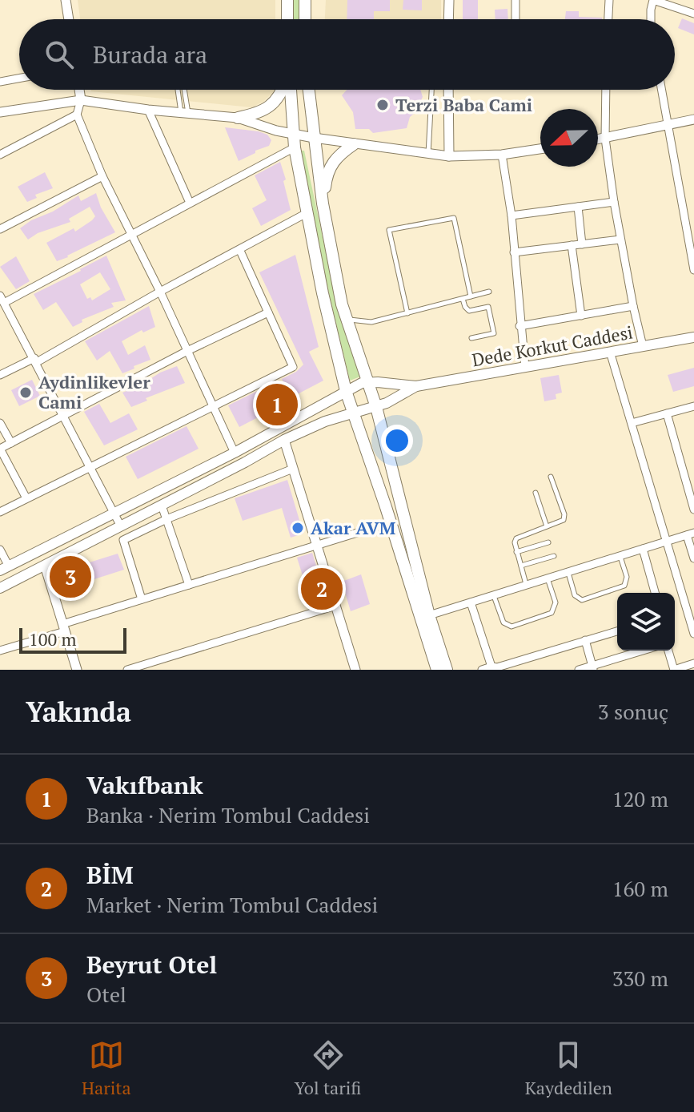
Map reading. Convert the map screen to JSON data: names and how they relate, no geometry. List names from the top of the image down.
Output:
{
  "streets": {
    "main road": ["Dede Korkut Caddesi"]
  },
  "places": ["Terzi Baba Cami", "Aydinlikevler Cami", "Akar AVM"],
  "scale_bar": "100 m",
  "north": "left",
  "page": {
    "search": "Burada ara",
    "pins": ["1", "3", "2"],
    "scale": "100 m",
    "heading": ["Yakında", "3 sonuç"],
    "list": [
      {
        "mark": "1",
        "name": "Vakıfbank",
        "note": "Banka · Nerim Tombul Caddesi",
        "value": "120 m"
      },
      {
        "mark": "2",
        "name": "BİM",
        "note": "Market · Nerim Tombul Caddesi",
        "value": "160 m"
      },
      {
        "mark": "3",
        "name": "Beyrut Otel",
        "note": "Otel",
        "value": "330 m"
      }
    ],
    "nav": ["Harita", "Yol tarifi", "Kaydedilen"]
  }
}
